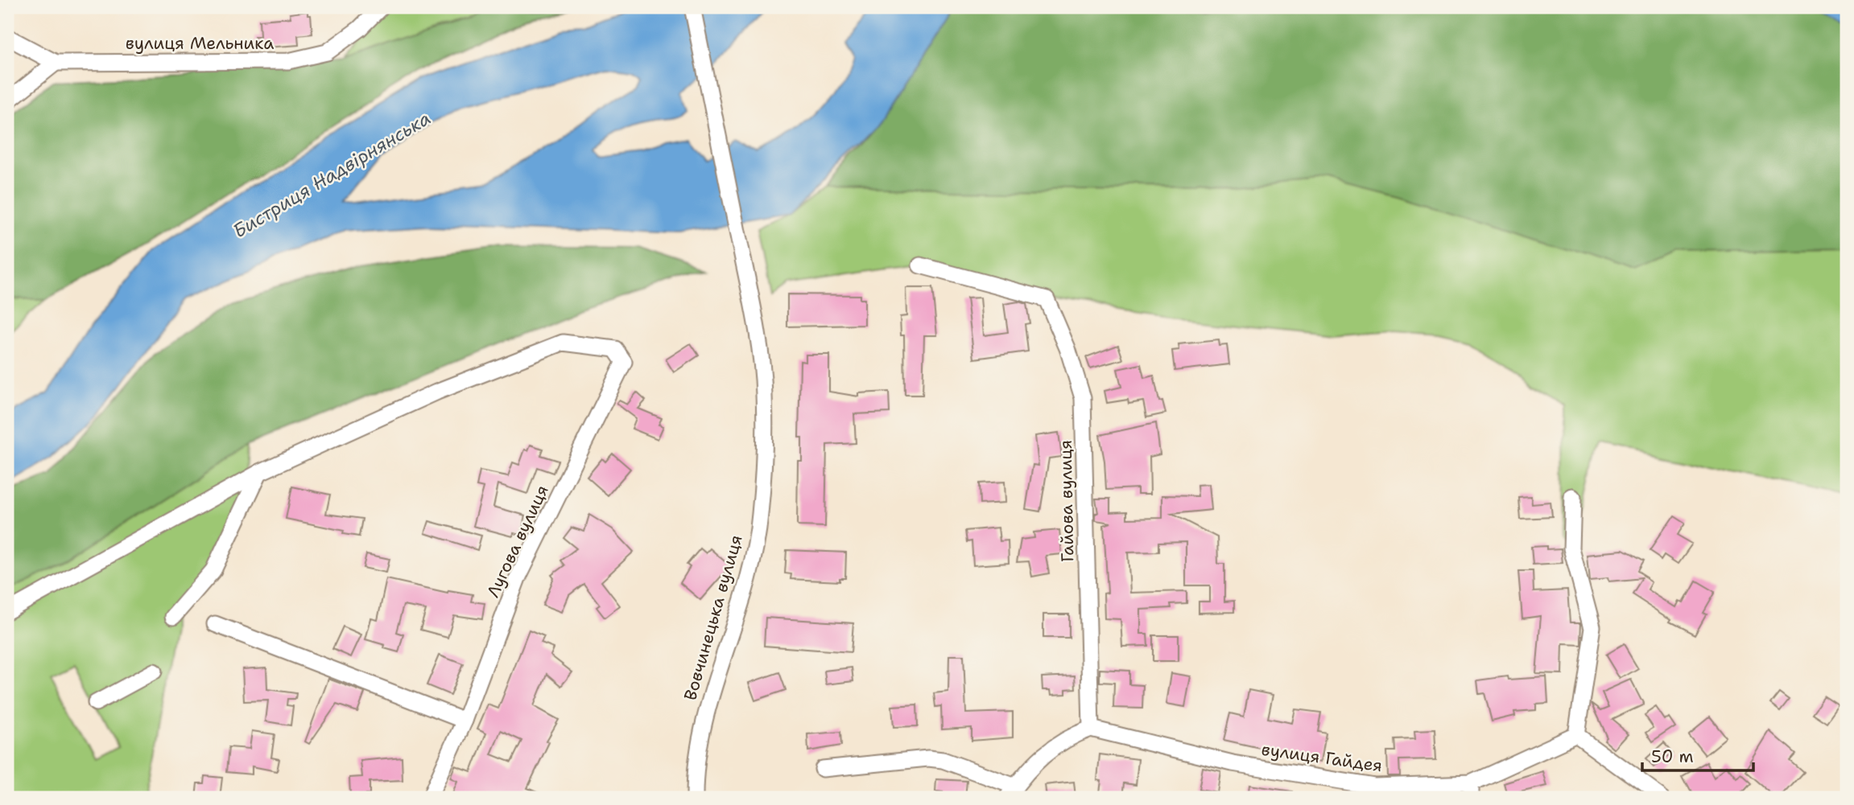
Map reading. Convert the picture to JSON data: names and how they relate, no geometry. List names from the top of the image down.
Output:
{
  "streets": {
    "street": [
      "вулиця Мельника",
      "Гайова вулиця",
      "Лугова вулиця",
      "Вовчинецька вулиця",
      "вулиця Гайдея"
    ]
  },
  "crossings": [
    ["Гайова вулиця", "вулиця Гайдея"]
  ],
  "water": ["Бистриця Надвірнянська"],
  "scale_bar": "50 m"
}
